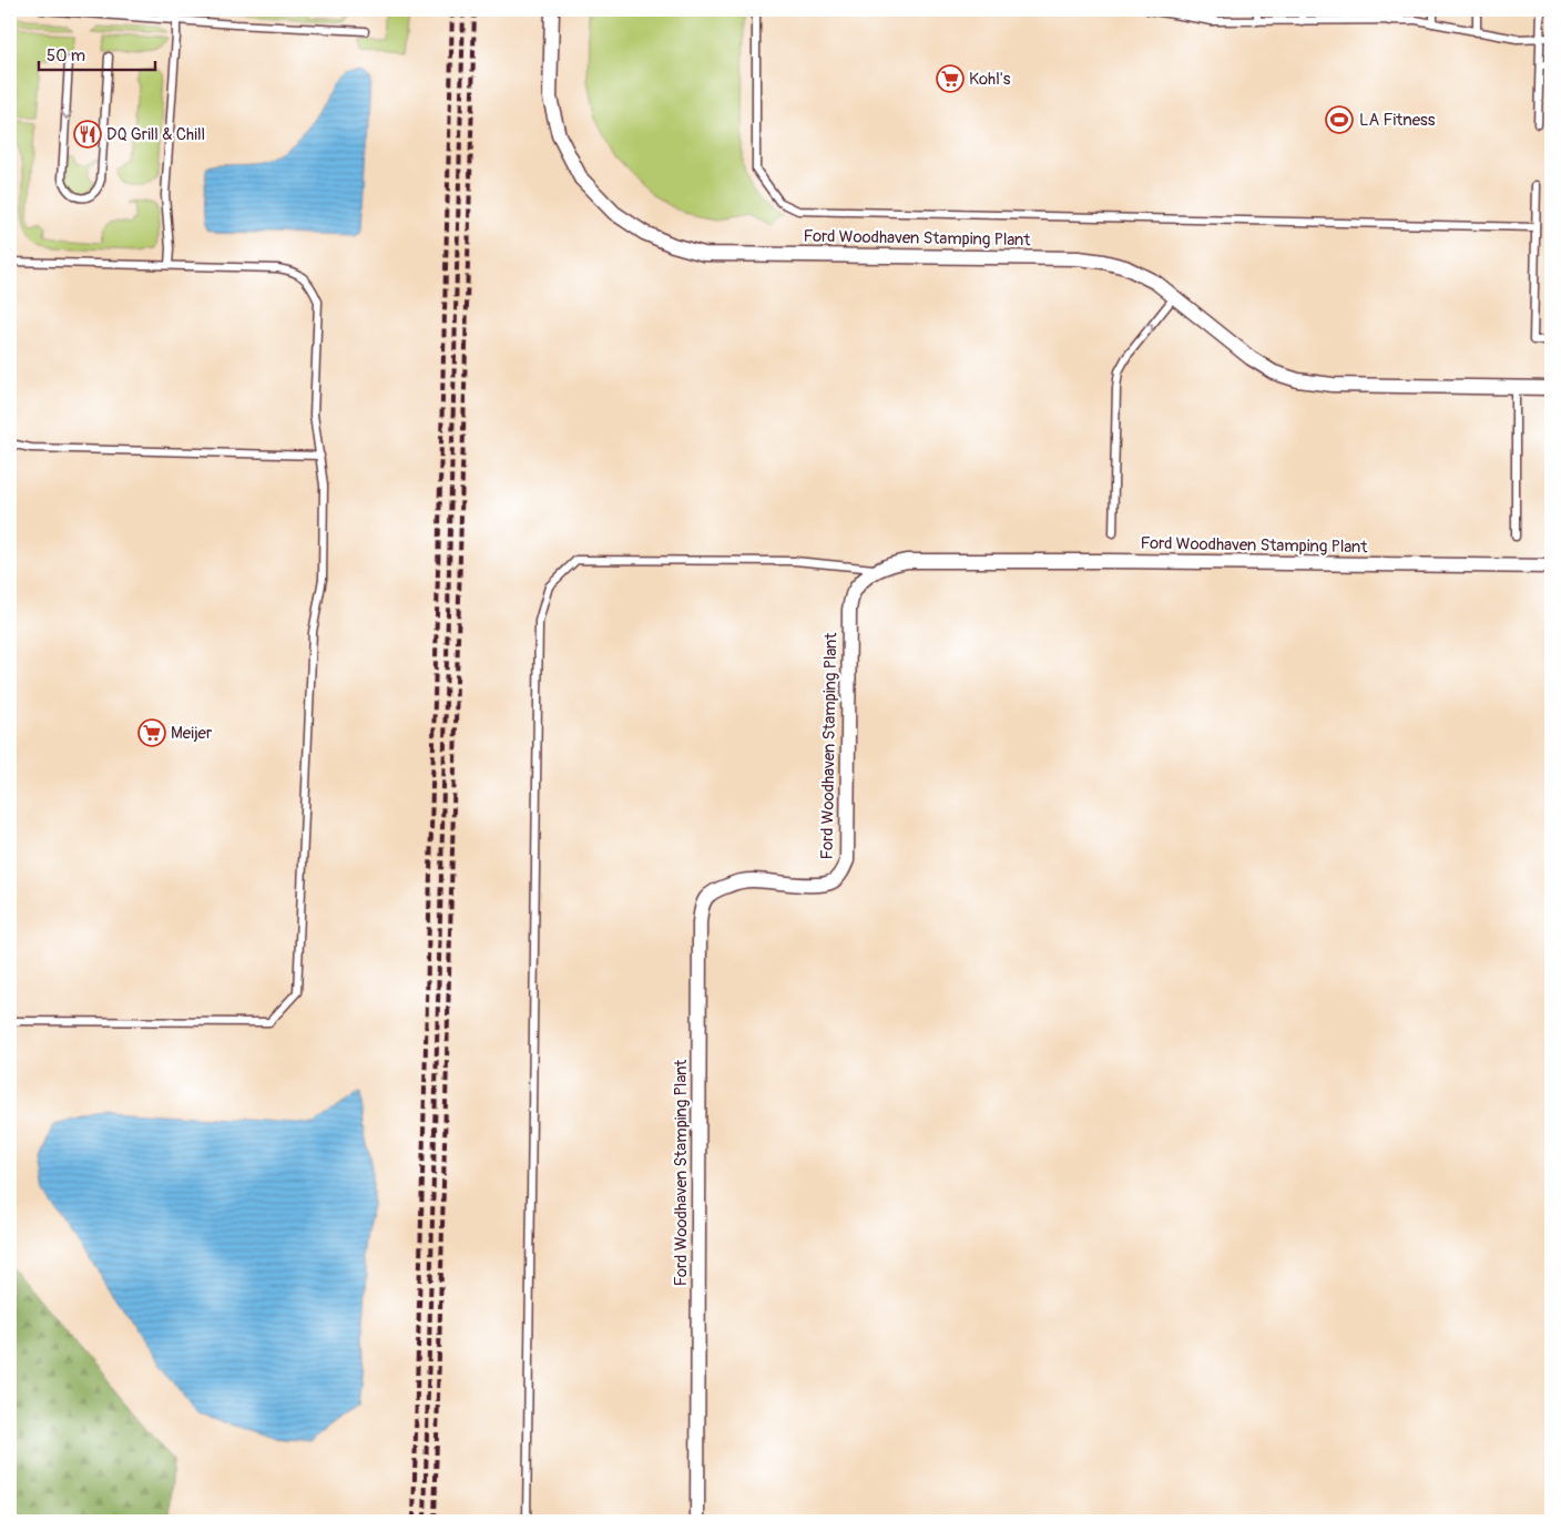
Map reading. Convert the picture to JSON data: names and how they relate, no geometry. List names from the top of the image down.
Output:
{
  "streets": {
    "street": ["Ford Woodhaven Stamping Plant"]
  },
  "places": {
    "supermarket": ["Kohl's", "Meijer"],
    "sports": ["LA Fitness"],
    "restaurant": ["DQ Grill & Chill"]
  },
  "scale_bar": "50 m"
}
